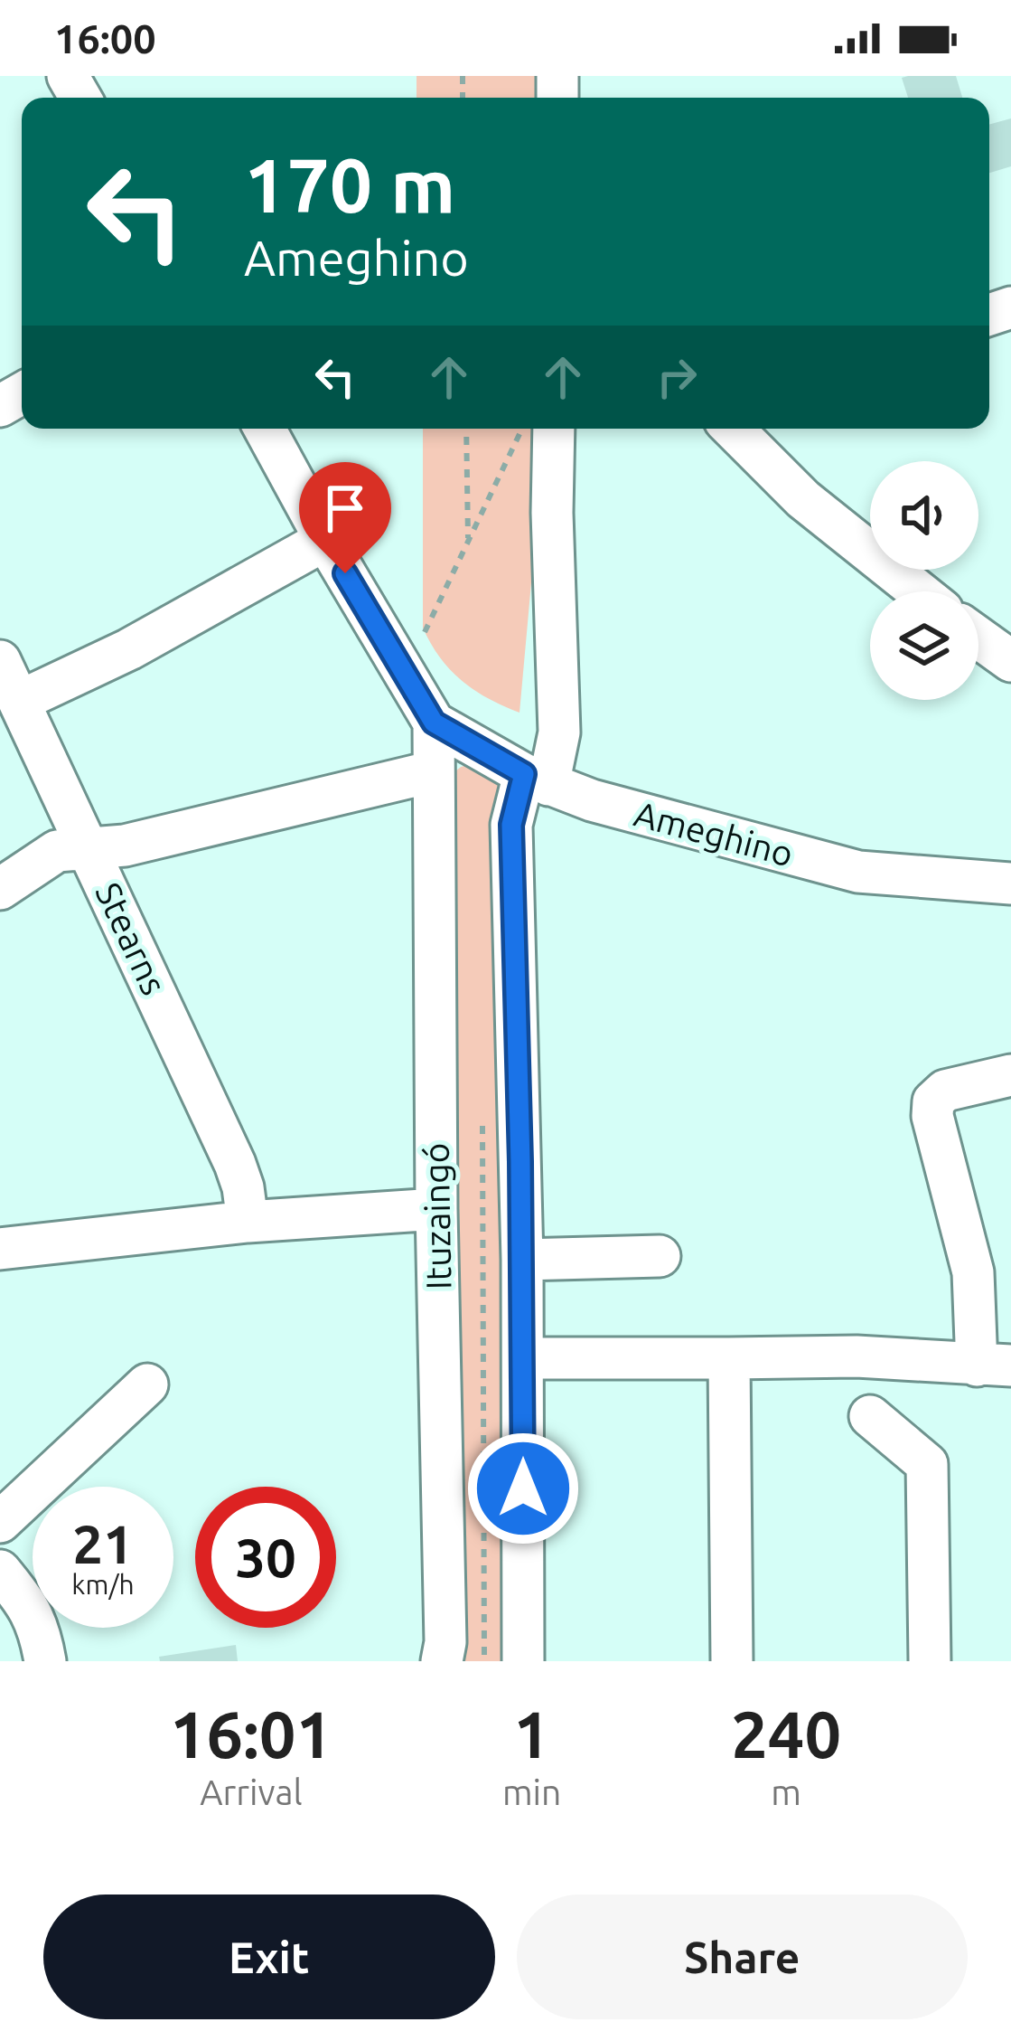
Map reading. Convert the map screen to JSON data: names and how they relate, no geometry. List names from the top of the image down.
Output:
{
  "streets": {
    "street": ["Ameghino", "Stearns", "Ituzaingó"]
  },
  "page": {
    "status": "16:00",
    "turn": ["170 m", "Ameghino"],
    "speed": "21 km/h",
    "limit": "30",
    "eta": [
      "16:01",
      "Arrival",
      "1",
      "min",
      "240",
      "m"
    ],
    "buttons": ["Exit", "Share"]
  }
}
